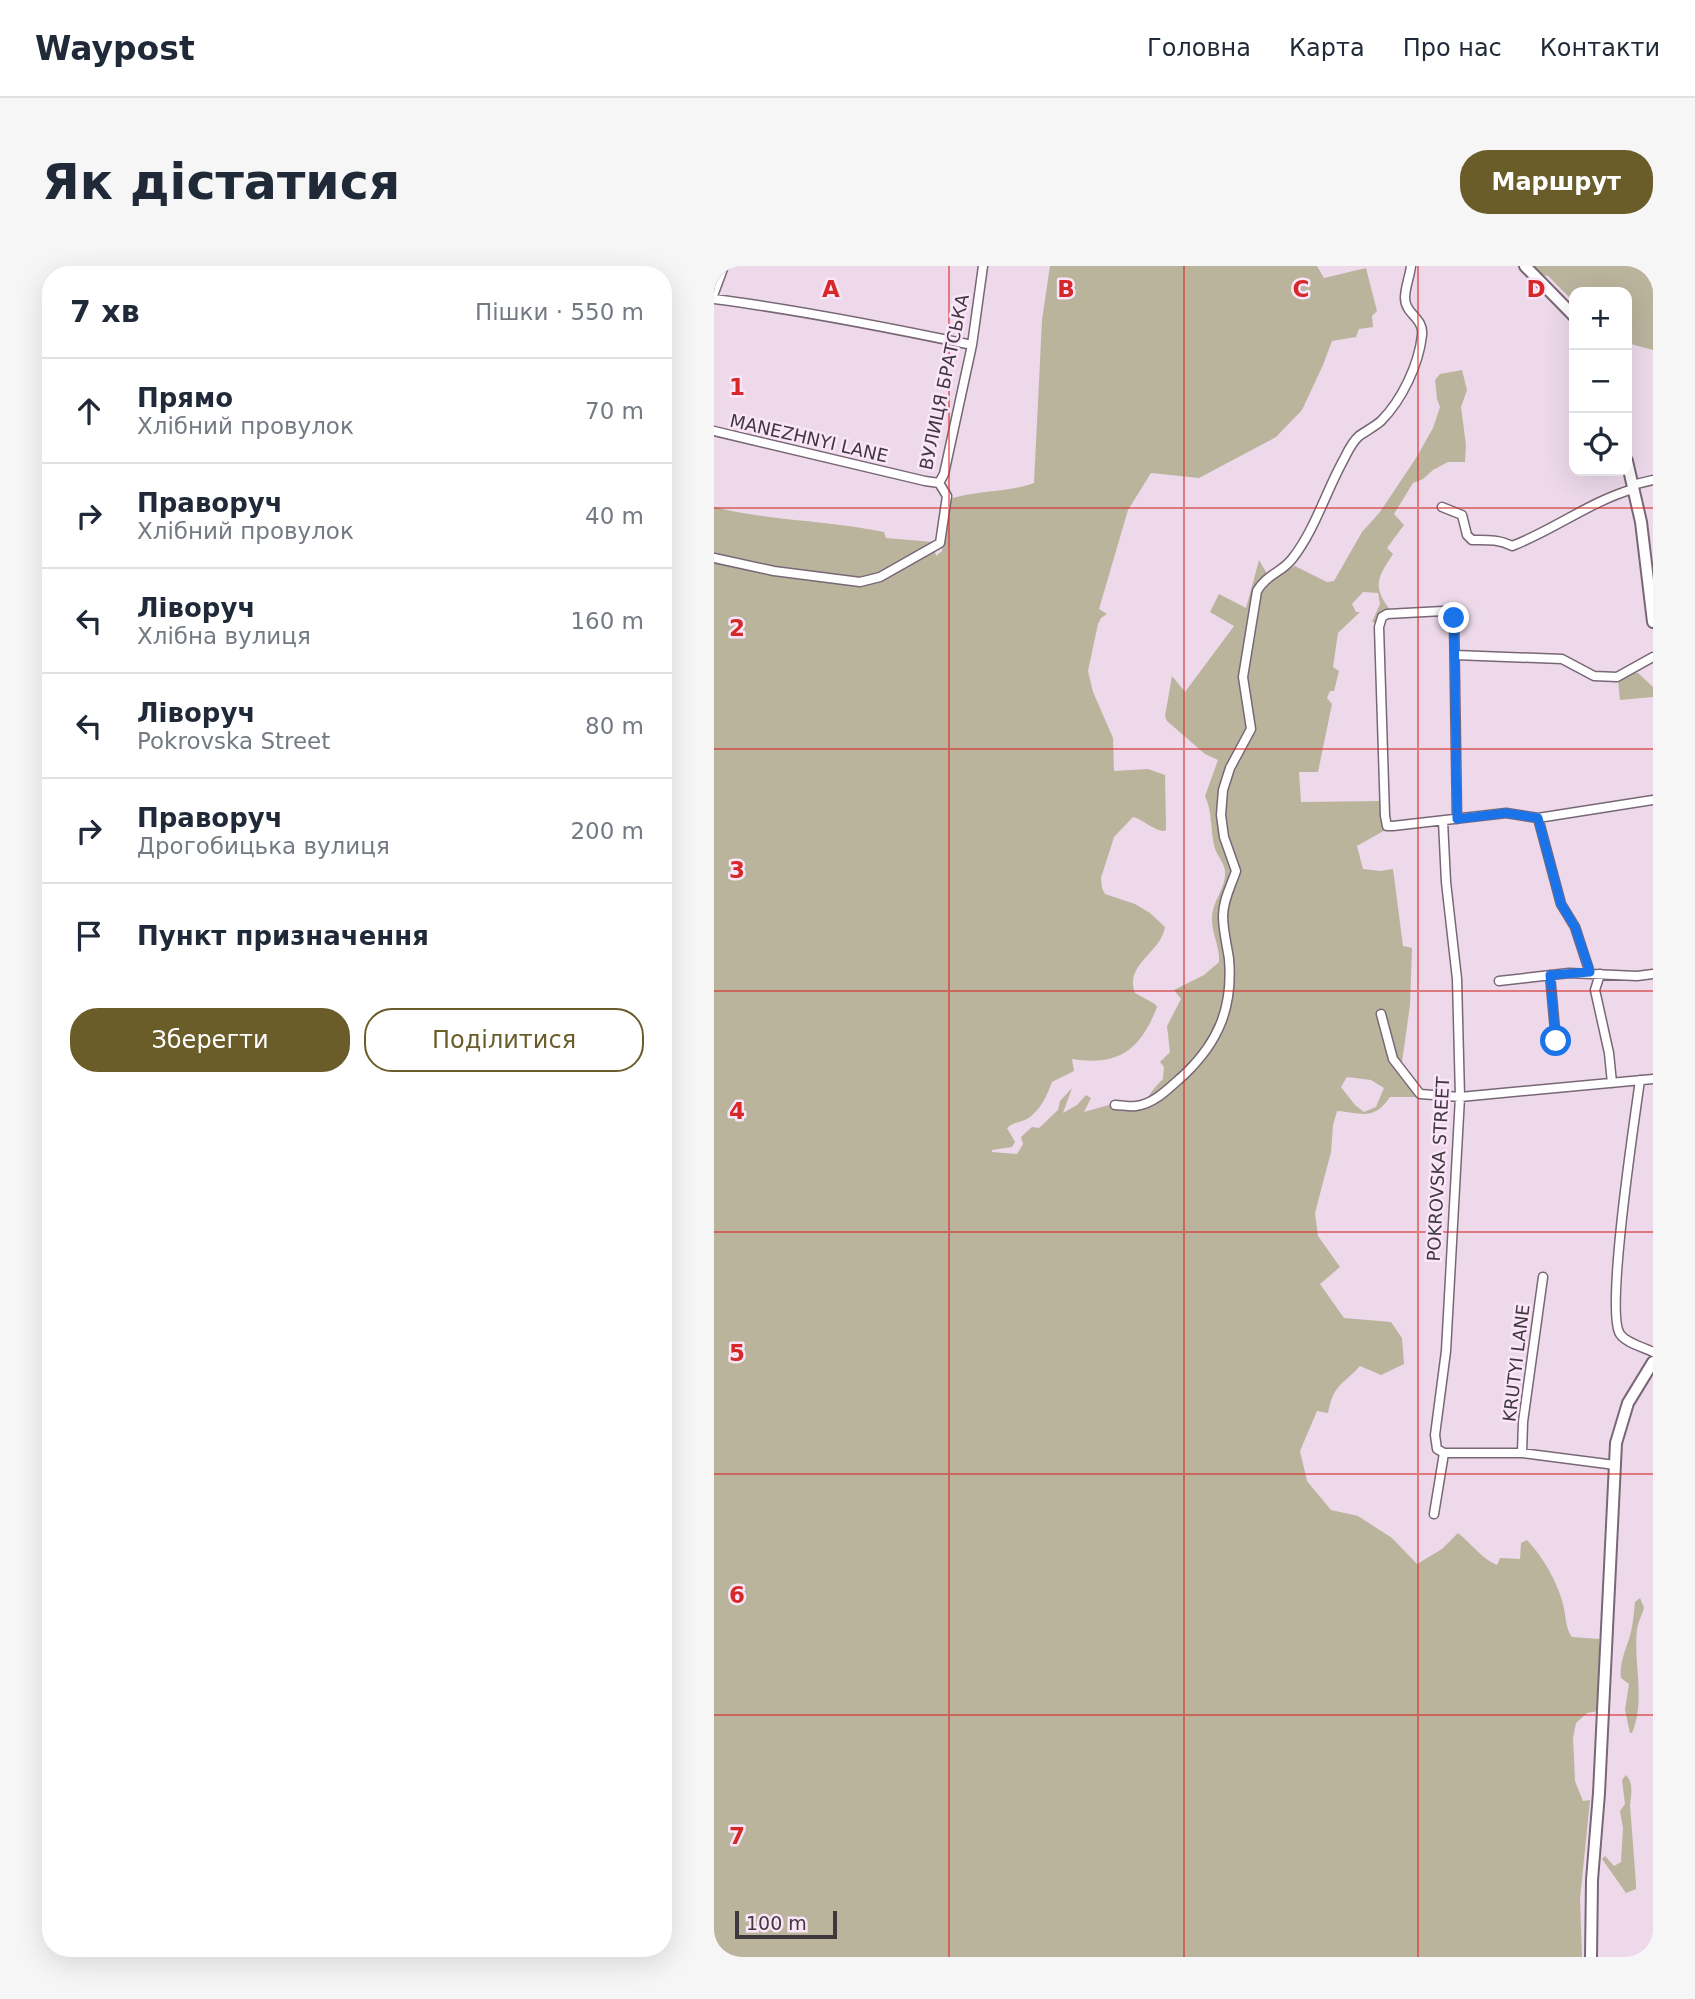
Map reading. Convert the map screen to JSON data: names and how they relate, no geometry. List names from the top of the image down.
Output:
{
  "streets": {
    "street": [
      "ВУЛИЦЯ БРАТСЬКА",
      "MANEZHNYI LANE",
      "POKROVSKA STREET",
      "KRUTYI LANE"
    ]
  },
  "crossings": [
    ["ВУЛИЦЯ БРАТСЬКА", "MANEZHNYI LANE"]
  ],
  "scale_bar": "100 m",
  "page": {
    "header": "Waypost",
    "nav": [
      "Головна",
      "Карта",
      "Про нас",
      "Контакти"
    ],
    "buttons": [
      "Маршрут",
      ["Зберегти", "Поділитися"]
    ],
    "title": "Як дістатися",
    "heading": ["7 хв", "Пішки · 550 m"],
    "map_buttons": ["+", "−"],
    "list": [
      ["Прямо", "Хлібний провулок", "70 m"],
      ["Праворуч", "Хлібний провулок", "40 m"],
      ["Ліворуч", "Хлібна вулиця", "160 m"],
      ["Ліворуч", "Pokrovska Street", "80 m"],
      ["Праворуч", "Дрогобицька вулиця", "200 m"],
      "Пункт призначення"
    ],
    "scale": "100 m"
  },
  "grid": {
    "columns": [
      "A",
      "B",
      "C",
      "D"
    ],
    "rows": [
      "1",
      "2",
      "3",
      "4",
      "5",
      "6",
      "7"
    ]
  }
}
